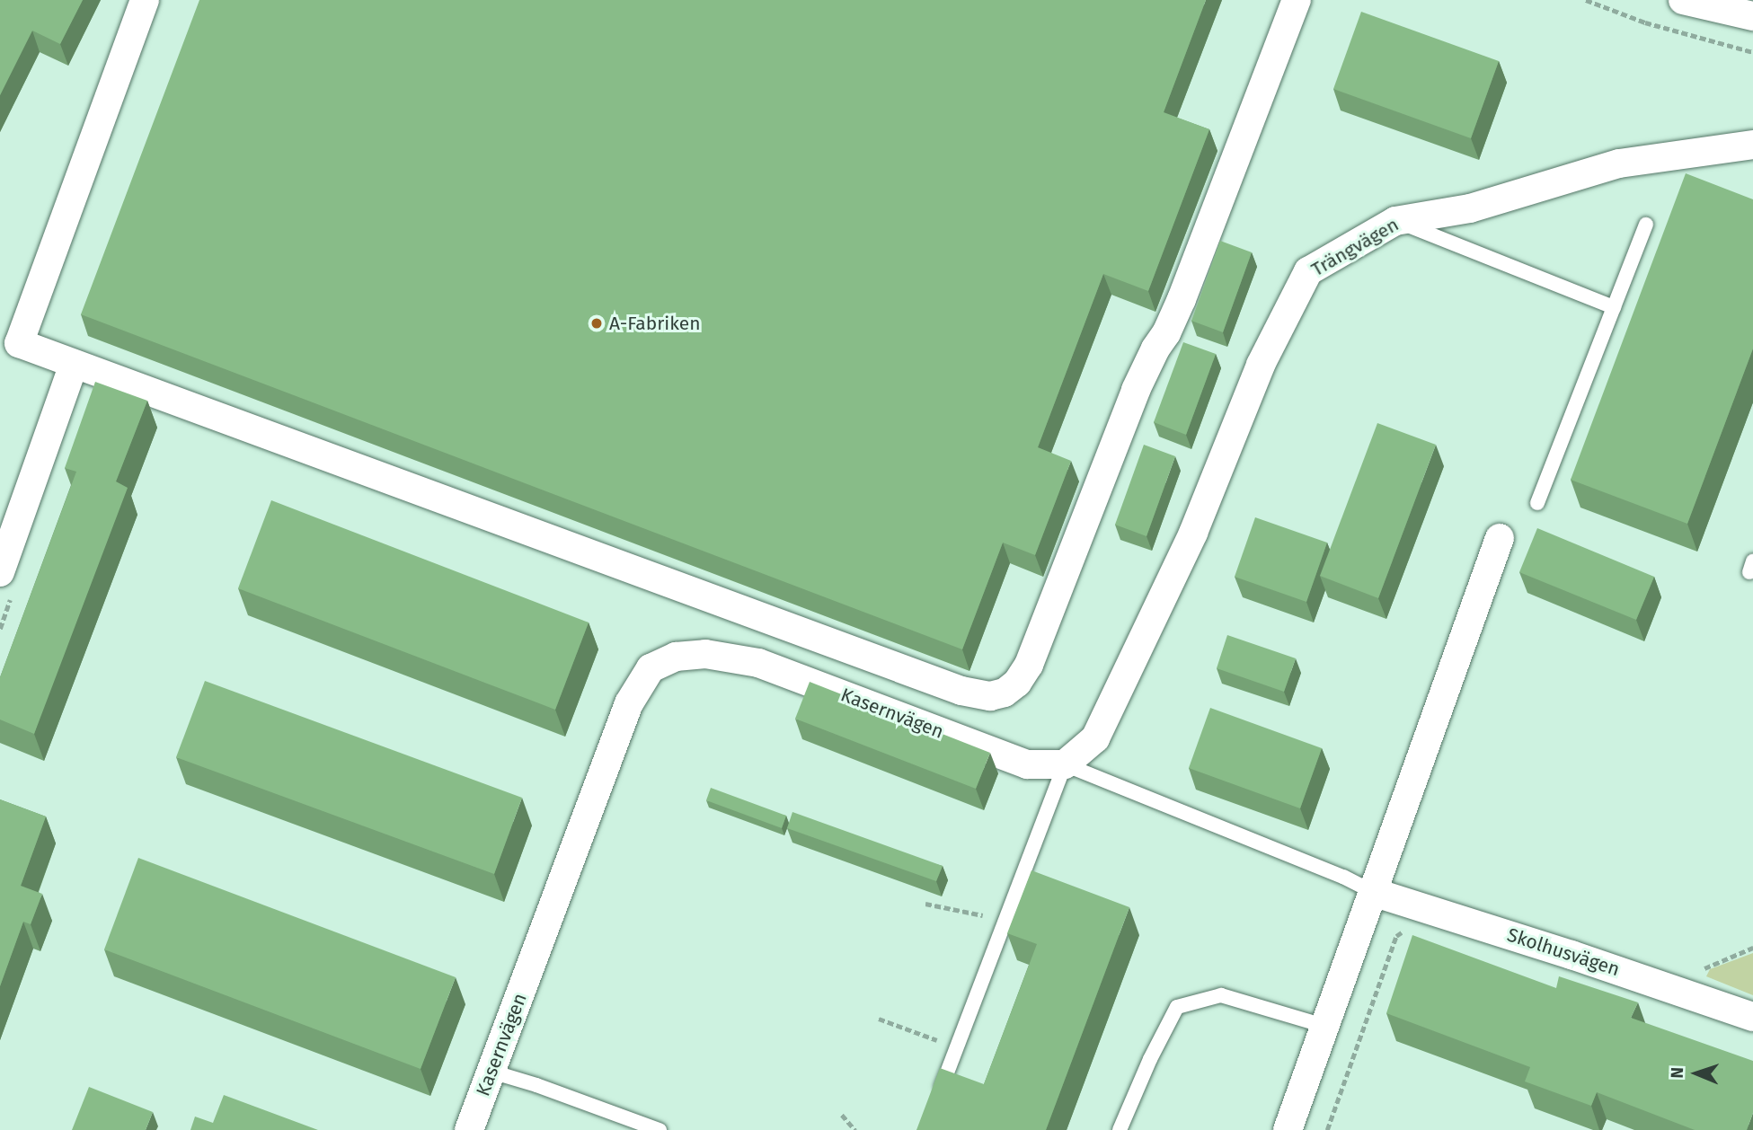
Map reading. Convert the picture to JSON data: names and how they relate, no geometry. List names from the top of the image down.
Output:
{
  "streets": {
    "street": ["Trängvägen", "Kasernvägen", "Skolhusvägen"]
  },
  "crossings": [
    ["Trängvägen", "Kasernvägen"]
  ],
  "places": ["A-Fabriken"],
  "north": "left"
}
